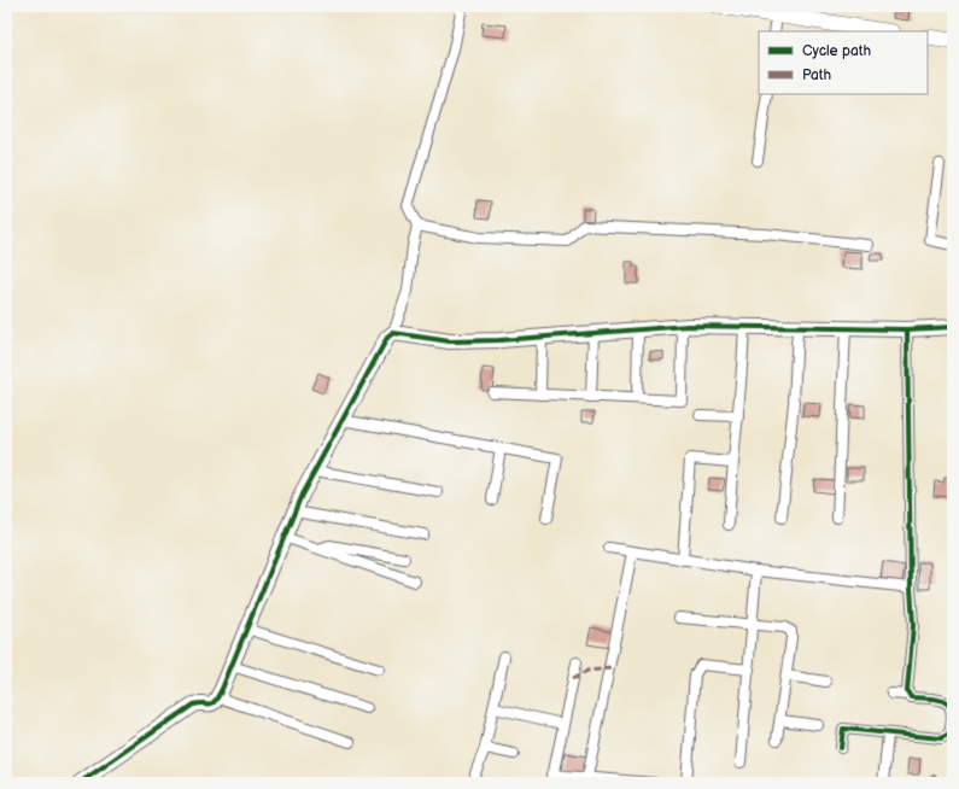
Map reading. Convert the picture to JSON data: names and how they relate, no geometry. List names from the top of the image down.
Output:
{
  "legend": ["Cycle path", "Path"]
}
